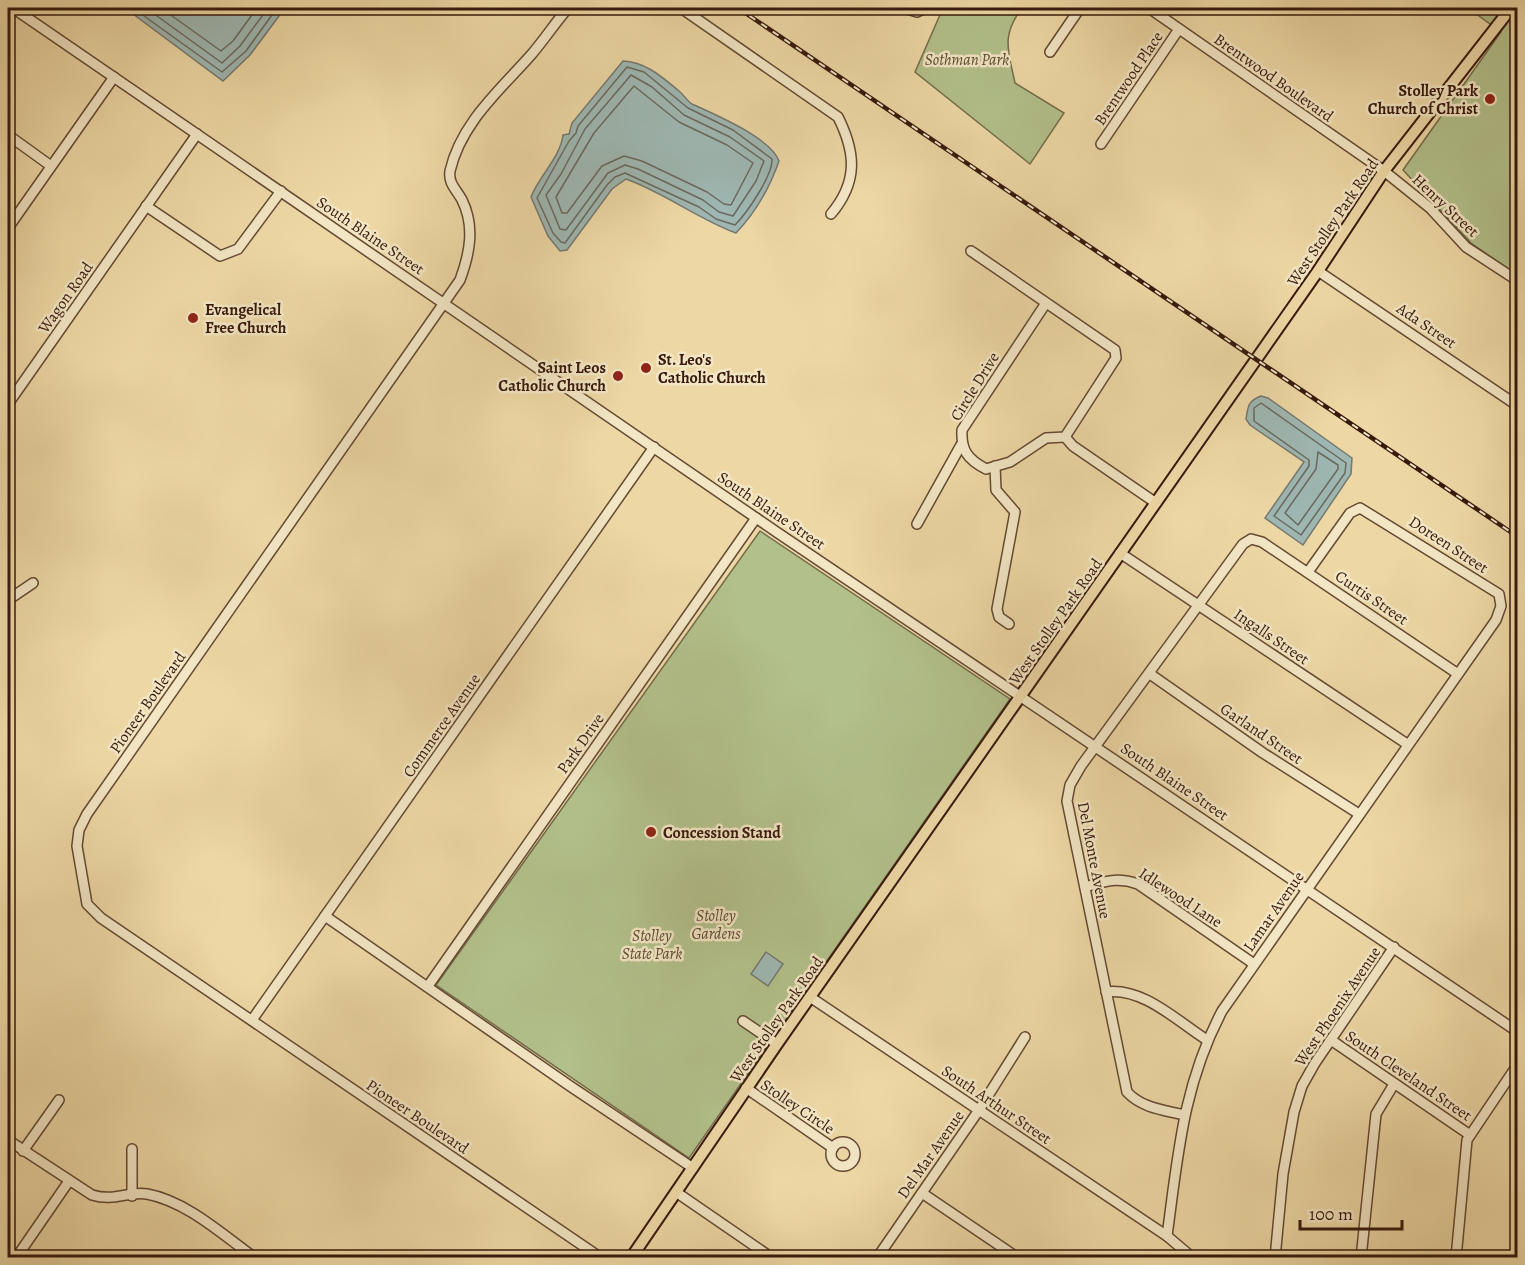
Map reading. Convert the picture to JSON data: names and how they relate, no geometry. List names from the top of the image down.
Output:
{
  "streets": {
    "main road": ["West Stolley Park Road"],
    "street": [
      "Brentwood Boulevard",
      "Brentwood Place",
      "Henry Street",
      "South Blaine Street",
      "Wagon Road",
      "Ada Street",
      "Circle Drive",
      "Doreen Street",
      "Curtis Street",
      "Ingalls Street",
      "Pioneer Boulevard",
      "Commerce Avenue",
      "Garland Street",
      "Park Drive",
      "Del Monte Avenue",
      "Idlewood Lane",
      "Lamar Avenue",
      "West Phoenix Avenue",
      "South Cleveland Street",
      "South Arthur Street",
      "Stolley Circle",
      "Del Mar Avenue"
    ]
  },
  "crossings": [
    ["Brentwood Boulevard", "Brentwood Place"],
    ["Brentwood Boulevard", "Henry Street"],
    ["Brentwood Boulevard", "West Stolley Park Road"],
    ["Henry Street", "West Stolley Park Road"],
    ["West Stolley Park Road", "South Blaine Street"],
    ["West Stolley Park Road", "Ada Street"],
    ["West Stolley Park Road", "Ingalls Street"],
    ["West Stolley Park Road", "South Arthur Street"],
    ["West Stolley Park Road", "Stolley Circle"],
    ["South Blaine Street", "Wagon Road"],
    ["South Blaine Street", "Pioneer Boulevard"],
    ["South Blaine Street", "Commerce Avenue"],
    ["South Blaine Street", "Park Drive"],
    ["South Blaine Street", "Del Monte Avenue"],
    ["South Blaine Street", "Lamar Avenue"],
    ["South Blaine Street", "West Phoenix Avenue"],
    ["Doreen Street", "Curtis Street"],
    ["Doreen Street", "Lamar Avenue"],
    ["Curtis Street", "Del Monte Avenue"],
    ["Curtis Street", "Lamar Avenue"],
    ["Ingalls Street", "Del Monte Avenue"],
    ["Ingalls Street", "Lamar Avenue"],
    ["Pioneer Boulevard", "Commerce Avenue"],
    ["Garland Street", "Del Monte Avenue"],
    ["Garland Street", "Lamar Avenue"],
    ["Del Monte Avenue", "Idlewood Lane"],
    ["Del Monte Avenue", "Lamar Avenue"],
    ["Idlewood Lane", "Lamar Avenue"],
    ["Lamar Avenue", "South Arthur Street"],
    ["West Phoenix Avenue", "South Cleveland Street"],
    ["South Arthur Street", "Del Mar Avenue"]
  ],
  "parks": ["Sothman Park", "Stolley Gardens", "Stolley State Park"],
  "places": [
    "Stolley Park Church of Christ",
    "Evangelical Free Church",
    "St. Leo's Catholic Church",
    "Saint Leos Catholic Church",
    "Concession Stand"
  ],
  "scale_bar": "100 m"
}
